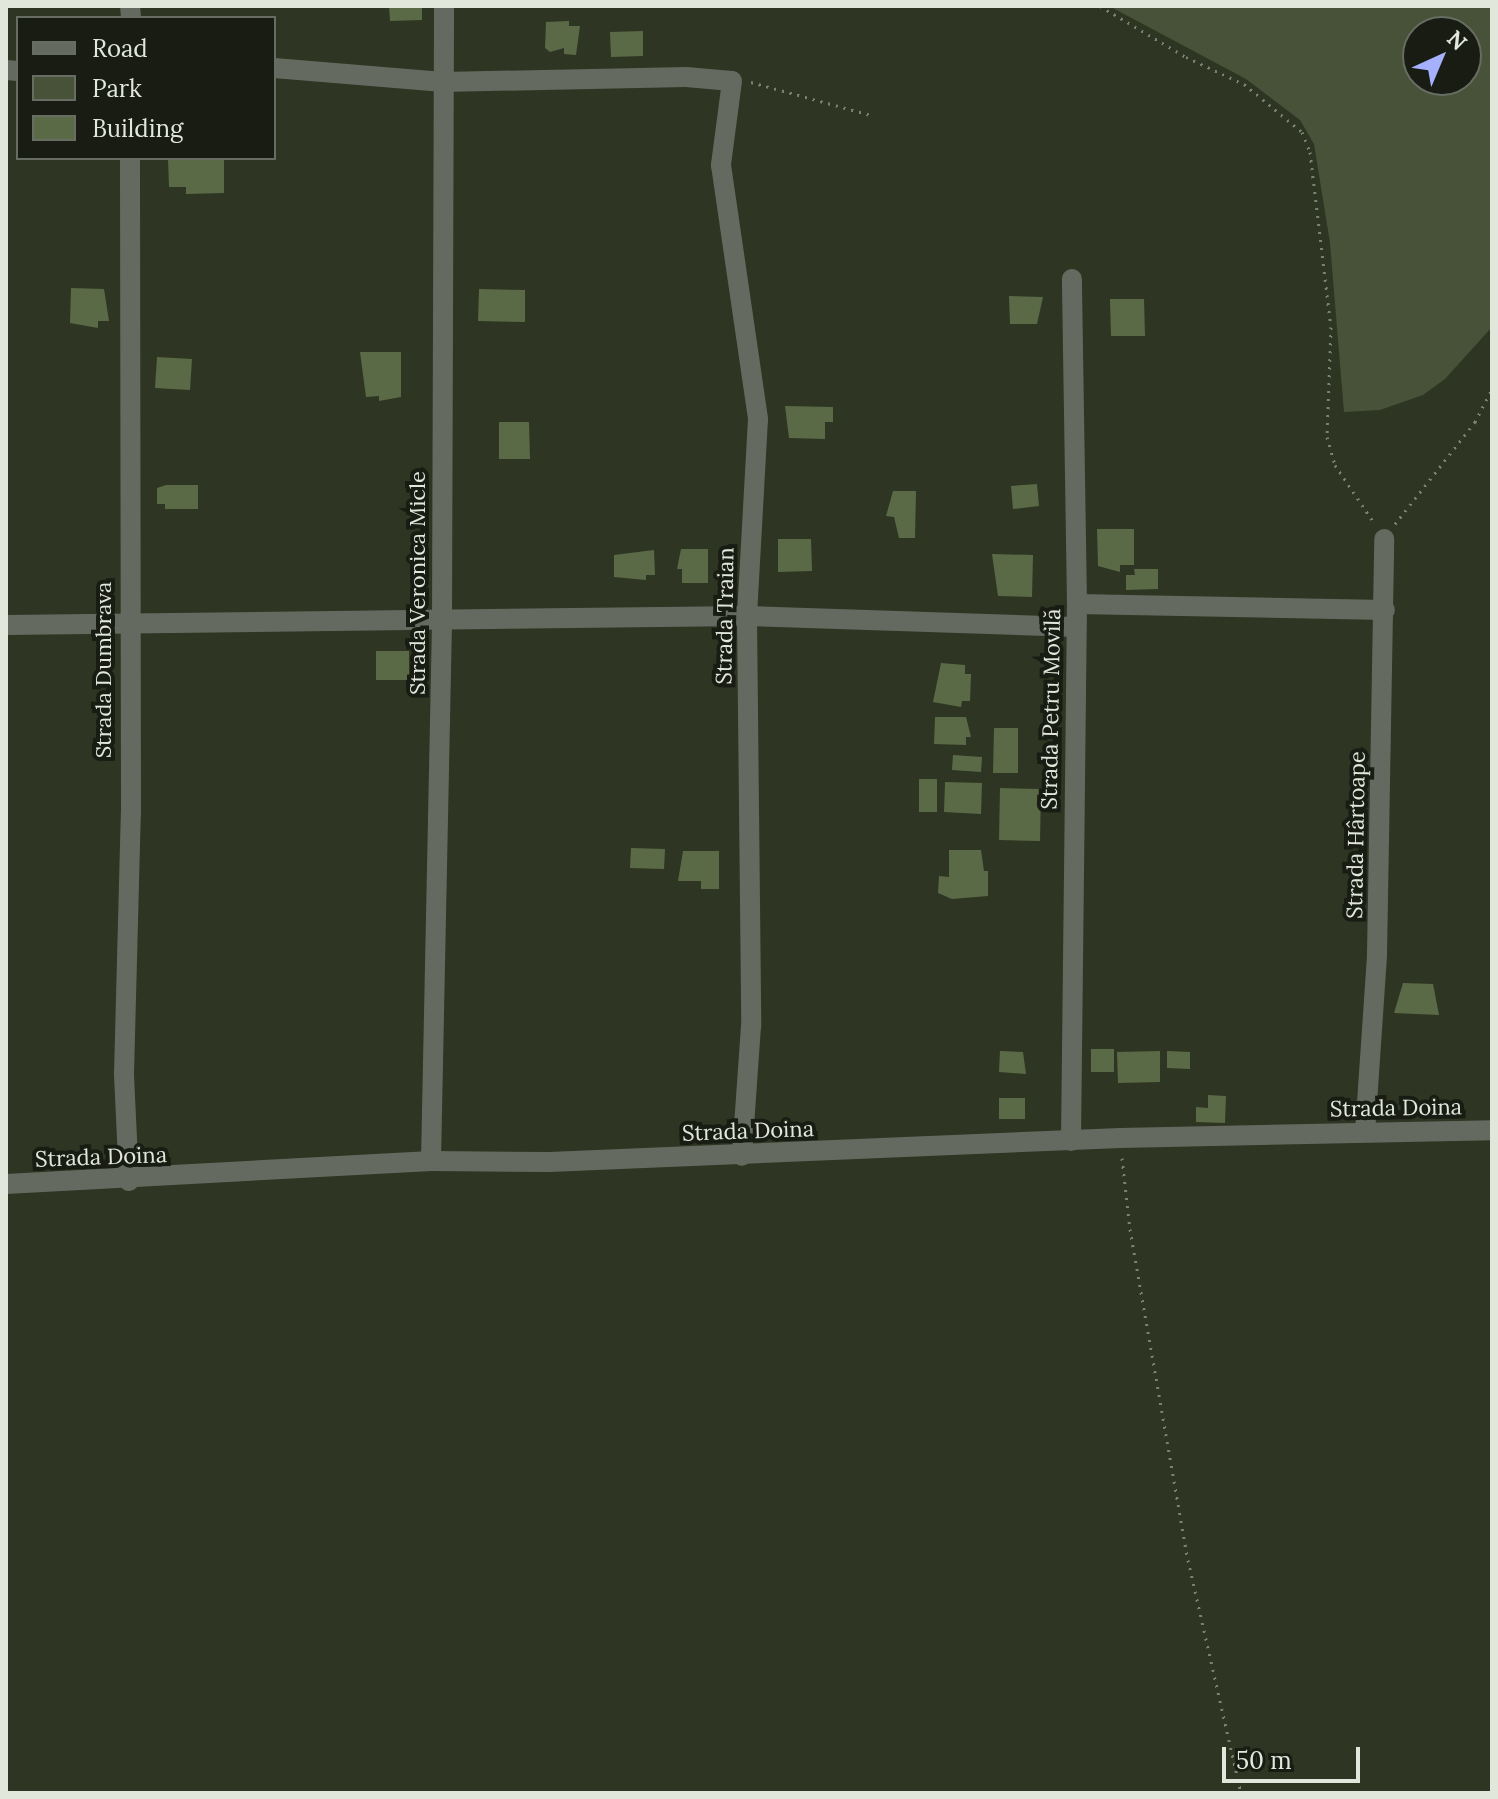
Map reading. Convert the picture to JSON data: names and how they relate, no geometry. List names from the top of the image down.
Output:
{
  "streets": {
    "street": [
      "Strada Veronica Micle",
      "Strada Traian",
      "Strada Dumbrava",
      "Strada Petru Movilă",
      "Strada Hârtoape",
      "Strada Doina"
    ]
  },
  "crossings": [
    ["Strada Veronica Micle", "Strada Doina"],
    ["Strada Traian", "Strada Doina"],
    ["Strada Dumbrava", "Strada Doina"],
    ["Strada Petru Movilă", "Strada Doina"],
    ["Strada Hârtoape", "Strada Doina"]
  ],
  "legend": ["Road", "Park", "Building"],
  "scale_bar": "50 m",
  "north": "top right"
}
